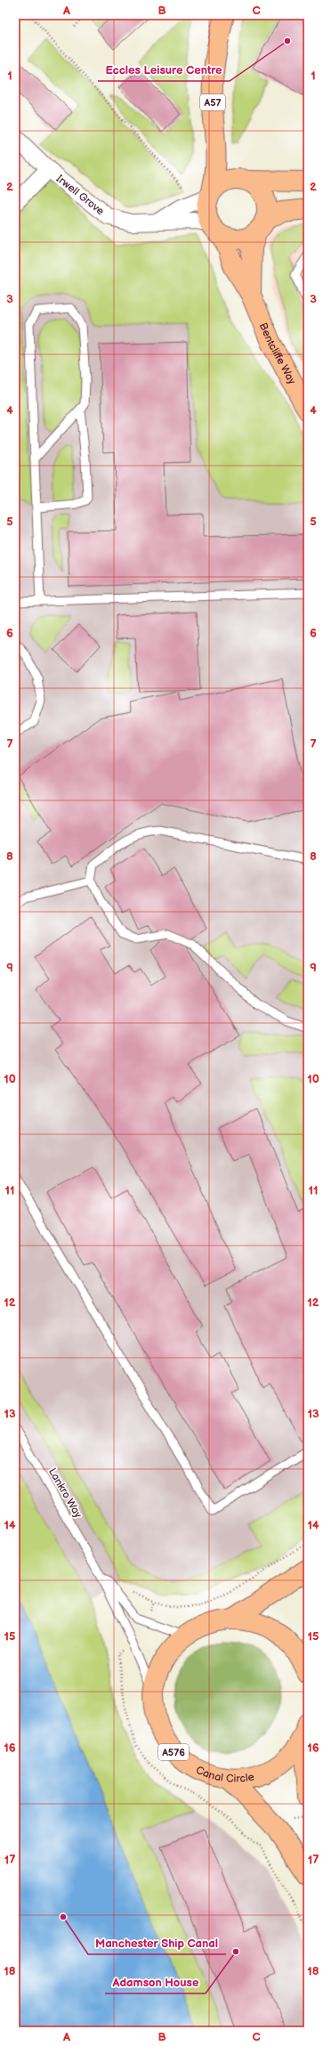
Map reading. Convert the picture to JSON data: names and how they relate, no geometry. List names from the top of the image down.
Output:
{
  "streets": {
    "main road": [
      "A57",
      "Bentcliffe Way",
      "A576",
      "Canal Circle"
    ],
    "street": ["Irwell Grove"],
    "lane": ["Lankro Way"]
  },
  "crossings": [
    ["A57", "Irwell Grove"],
    ["A57", "Bentcliffe Way"],
    ["Irwell Grove", "Bentcliffe Way"],
    ["Lankro Way", "Canal Circle"],
    ["A576", "Canal Circle"]
  ],
  "places": ["Eccles Leisure Centre", "Manchester Ship Canal", "Adamson House"],
  "grid": {
    "columns": ["A", "B", "C"],
    "rows": [
      "1",
      "2",
      "3",
      "4",
      "5",
      "6",
      "7",
      "8",
      "9",
      "10",
      "11",
      "12",
      "13",
      "14",
      "15",
      "16",
      "17",
      "18"
    ]
  }
}
